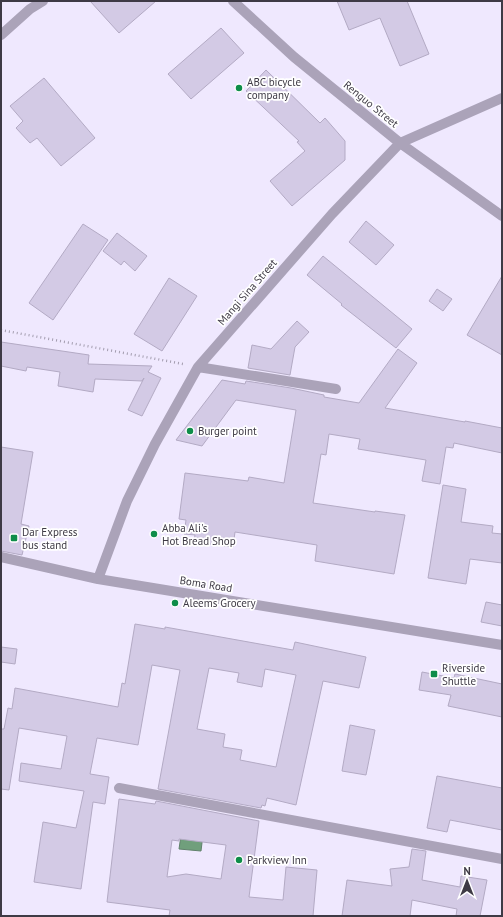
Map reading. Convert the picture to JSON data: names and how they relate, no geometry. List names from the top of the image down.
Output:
{
  "streets": {
    "street": ["Renguo Street", "Mangi Sina Street", "Boma Road"]
  },
  "crossings": [
    ["Renguo Street", "Mangi Sina Street"],
    ["Mangi Sina Street", "Boma Road"]
  ],
  "places": {
    "other": [
      "ABC bicycle company",
      "Burger point",
      "Abba Ali's Hot Bread Shop",
      "Aleems Grocery",
      "Parkview Inn"
    ],
    "transit": ["Dar Express bus stand", "Riverside Shuttle"]
  },
  "north": "top"
}
